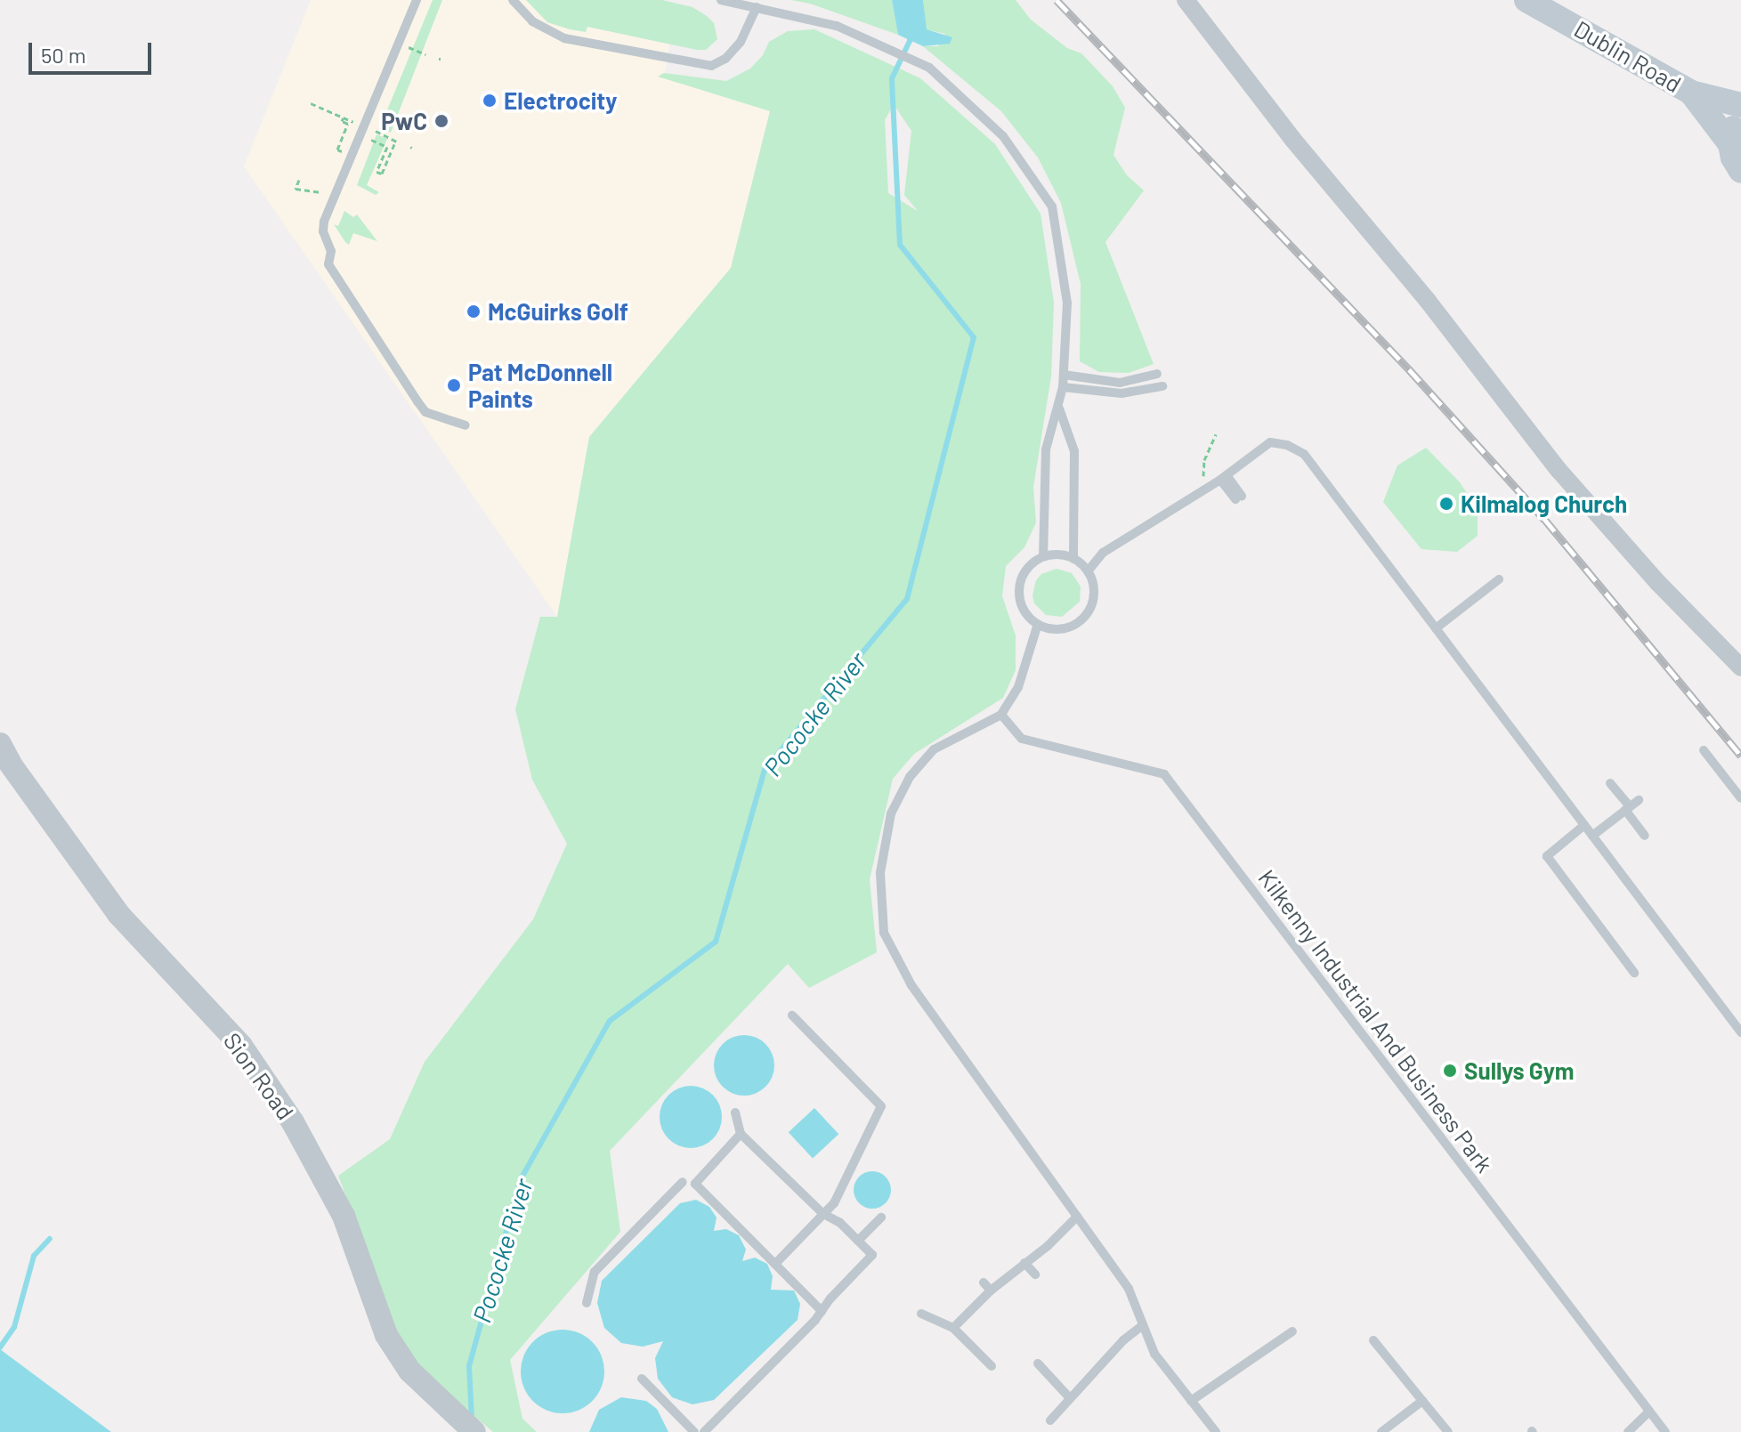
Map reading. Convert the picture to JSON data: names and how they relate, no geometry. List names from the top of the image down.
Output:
{
  "streets": {
    "main road": ["Dublin Road"],
    "street": ["Sion Road"],
    "lane": ["Kilkenny Industrial And Business Park"]
  },
  "water": ["Pococke River"],
  "places": [
    "Electrocity",
    "PwC",
    "McGuirks Golf",
    "Pat McDonnell Paints",
    "Kilmalog Church",
    "Sullys Gym"
  ],
  "scale_bar": "50 m"
}
